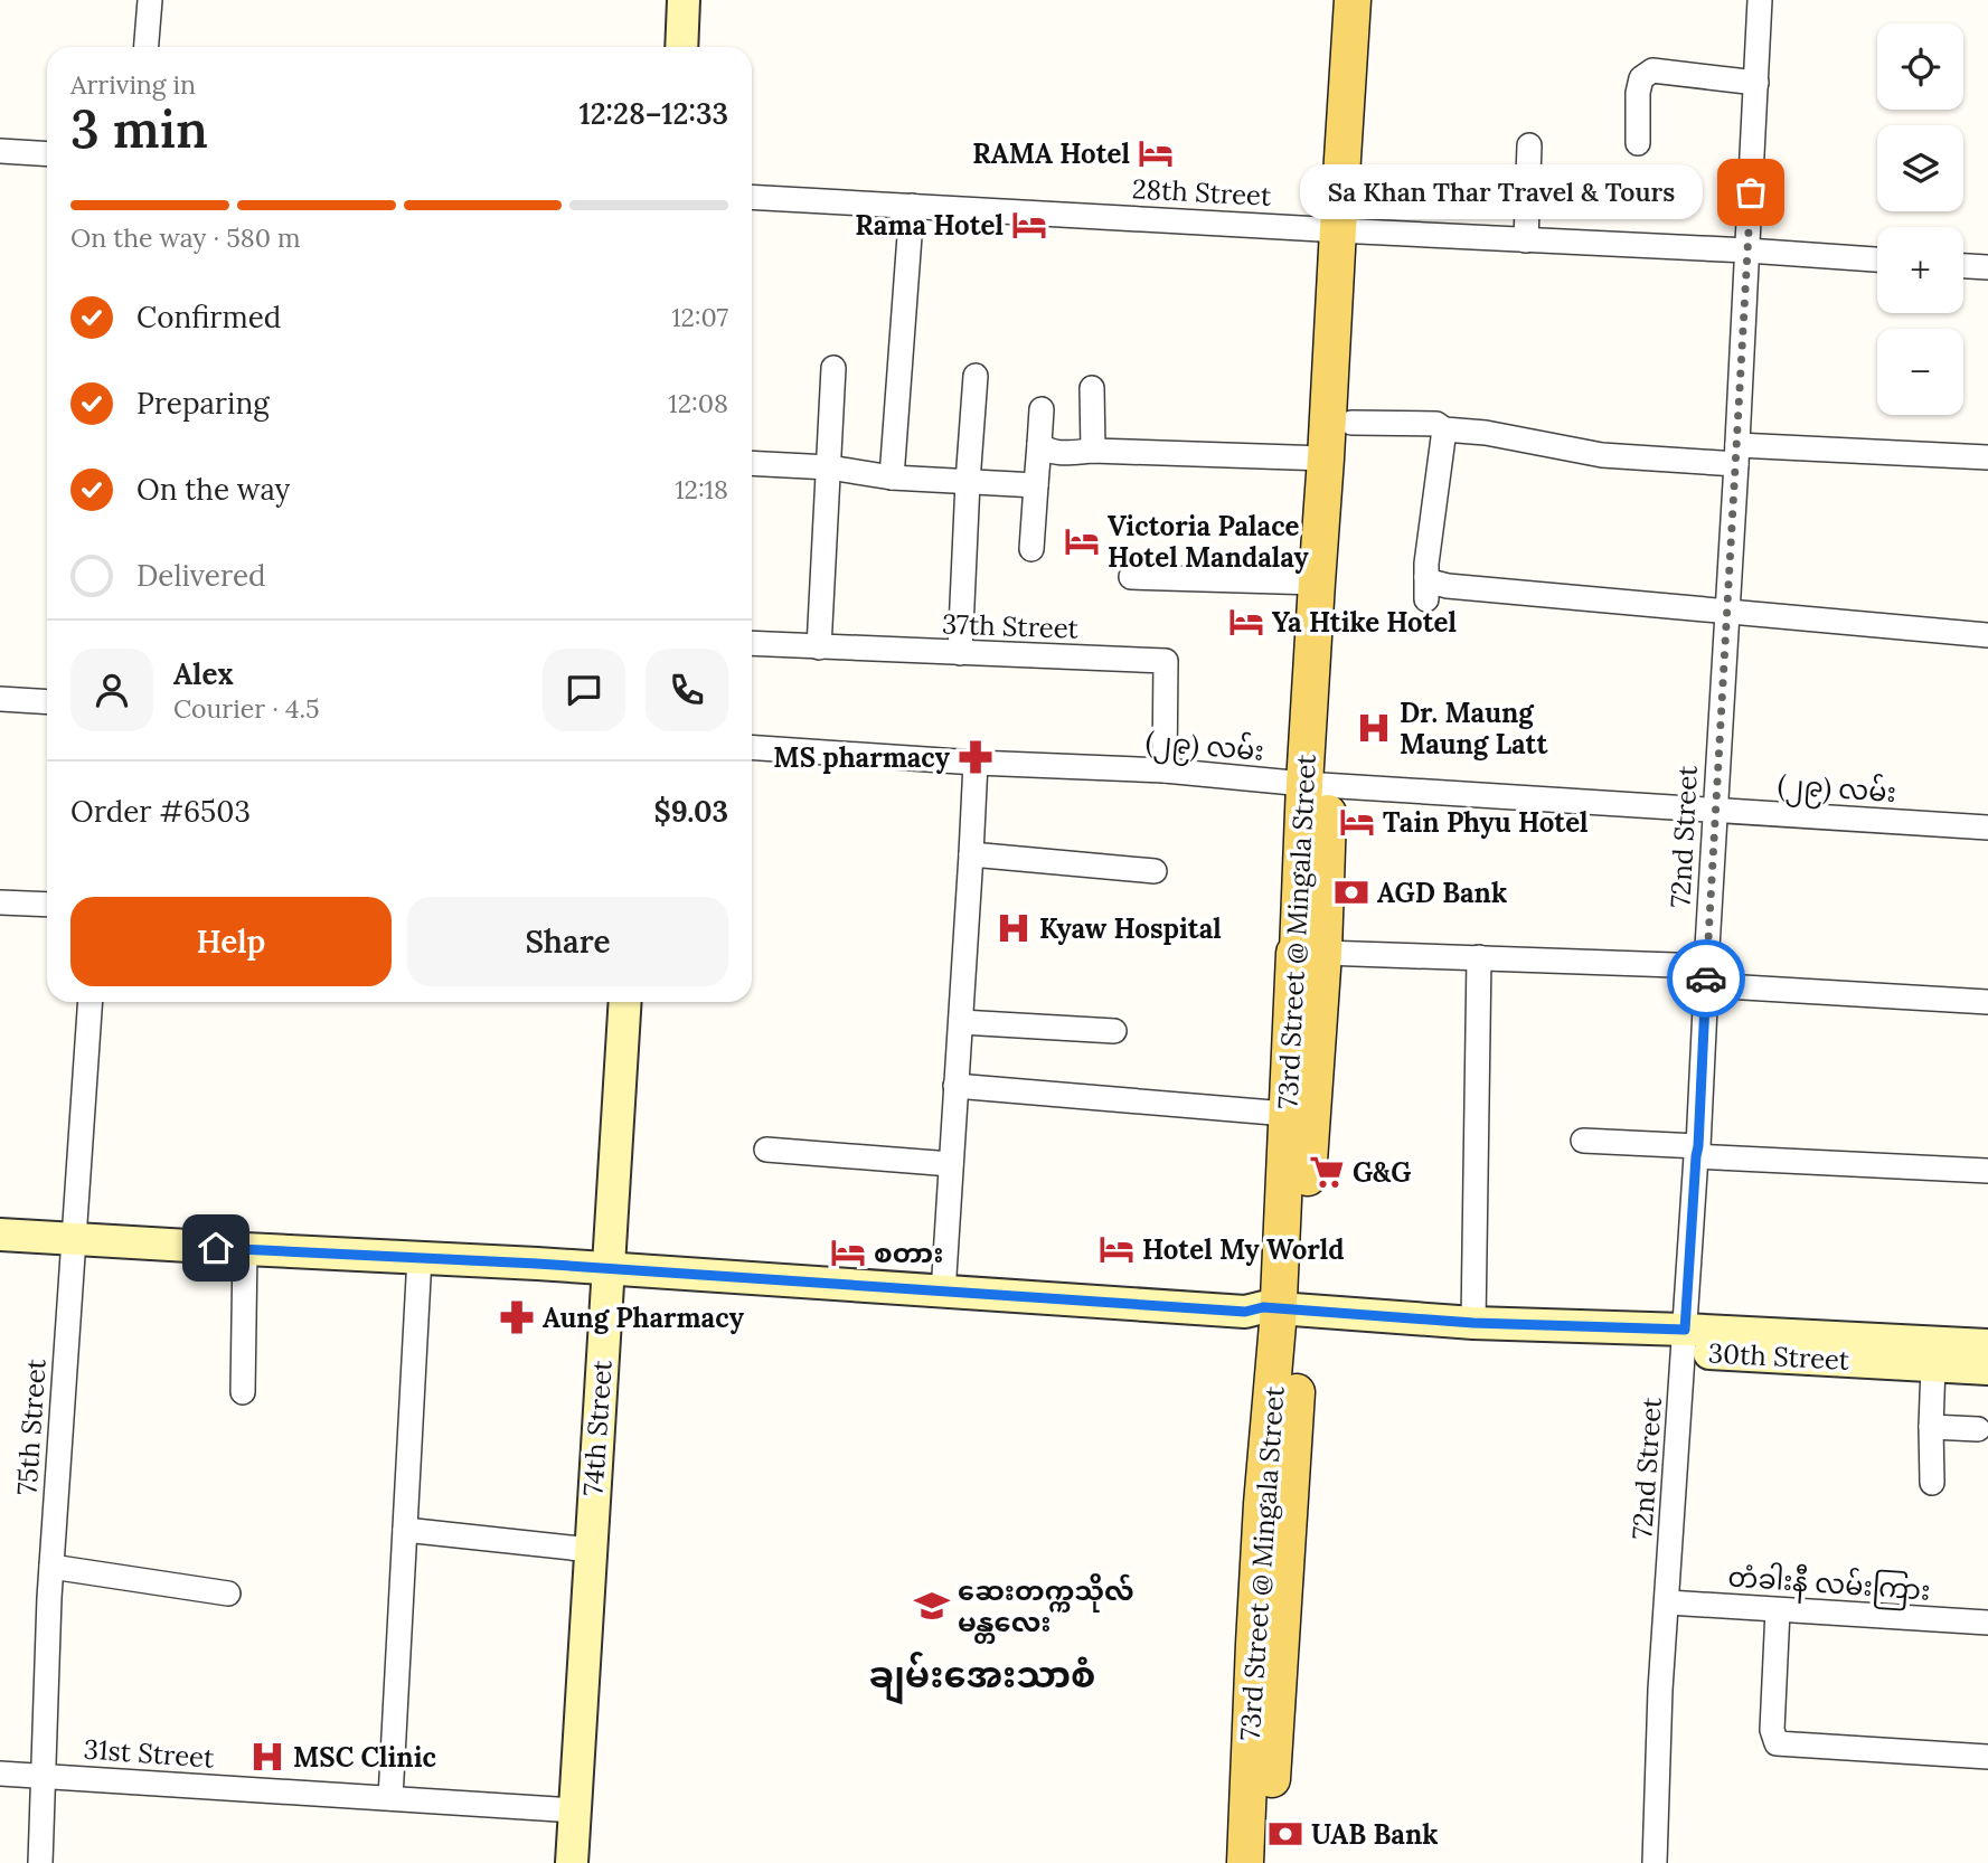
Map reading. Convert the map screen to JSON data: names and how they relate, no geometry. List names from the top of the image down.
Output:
{
  "streets": {
    "main road": ["73rd Street @ Mingala Street", "30th Street", "74th Street"],
    "street": [
      "28th Street",
      "37th Street",
      "(၂၉) လမ်း",
      "72nd Street",
      "75th Street",
      "တံခါးနီ လမ်းကြား",
      "31st Street"
    ]
  },
  "crossings": [
    ["28th Street", "72nd Street"],
    ["28th Street", "73rd Street @ Mingala Street"],
    ["37th Street", "(၂၉) လမ်း"],
    ["(၂၉) လမ်း", "72nd Street"],
    ["(၂၉) လမ်း", "73rd Street @ Mingala Street"],
    ["72nd Street", "30th Street"],
    ["72nd Street", "တံခါးနီ လမ်းကြား"],
    ["73rd Street @ Mingala Street", "30th Street"],
    ["30th Street", "75th Street"],
    ["30th Street", "74th Street"],
    ["75th Street", "31st Street"],
    ["74th Street", "31st Street"]
  ],
  "districts": ["ချမ်းအေးသာစံ"],
  "places": {
    "hotel": [
      "RAMA Hotel",
      "Rama Hotel",
      "Victoria Palace Hotel Mandalay",
      "Ya Htike Hotel",
      "Tain Phyu Hotel",
      "Hotel My World",
      "စတား"
    ],
    "other": ["Sa Khan Thar Travel & Tours"],
    "hospital": ["Dr. Maung Maung Latt", "Kyaw Hospital", "MSC Clinic"],
    "pharmacy": ["MS pharmacy", "Aung Pharmacy"],
    "bank": ["AGD Bank", "UAB Bank"],
    "supermarket": ["G&G"],
    "school or university": ["ဆေးတက္ကသိုလ် မန္တလေး"]
  },
  "page": {
    "map_buttons": ["+", "−"],
    "heading": ["3 min", "Arriving in", "12:28–12:33"],
    "panel": [
      "Alex",
      "Courier · 4.5",
      "Order #6503",
      "$9.03"
    ],
    "bubble": "Sa Khan Thar Travel & Tours",
    "bar": "On the way · 580 m",
    "list": [
      ["Confirmed", "12:07"],
      ["Preparing", "12:08"],
      ["On the way", "12:18"],
      "Delivered"
    ],
    "buttons": ["Help", "Share"]
  }
}
